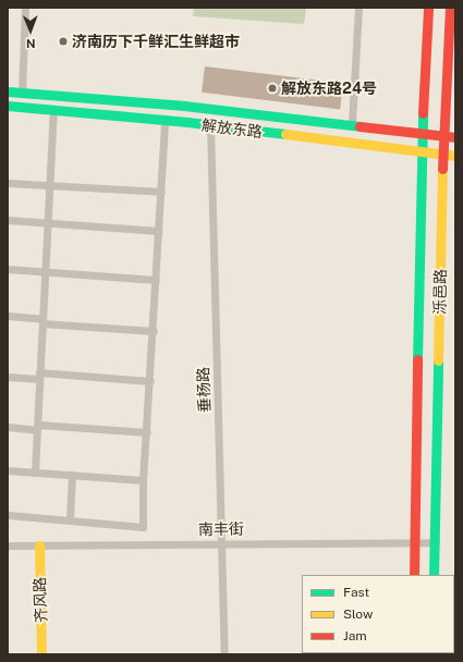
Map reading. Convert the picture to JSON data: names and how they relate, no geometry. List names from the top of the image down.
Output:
{
  "streets": {
    "main road": ["解放东路", "泺邑路", "齐风路"],
    "street": ["垂杨路", "南丰街"]
  },
  "crossings": [
    ["解放东路", "泺邑路"],
    ["解放东路", "垂杨路"],
    ["泺邑路", "南丰街"],
    ["垂杨路", "南丰街"],
    ["南丰街", "齐风路"]
  ],
  "places": ["济南历下千鲜汇生鲜超市", "解放东路24号"],
  "legend": ["Fast", "Slow", "Jam"],
  "north": "bottom"
}
